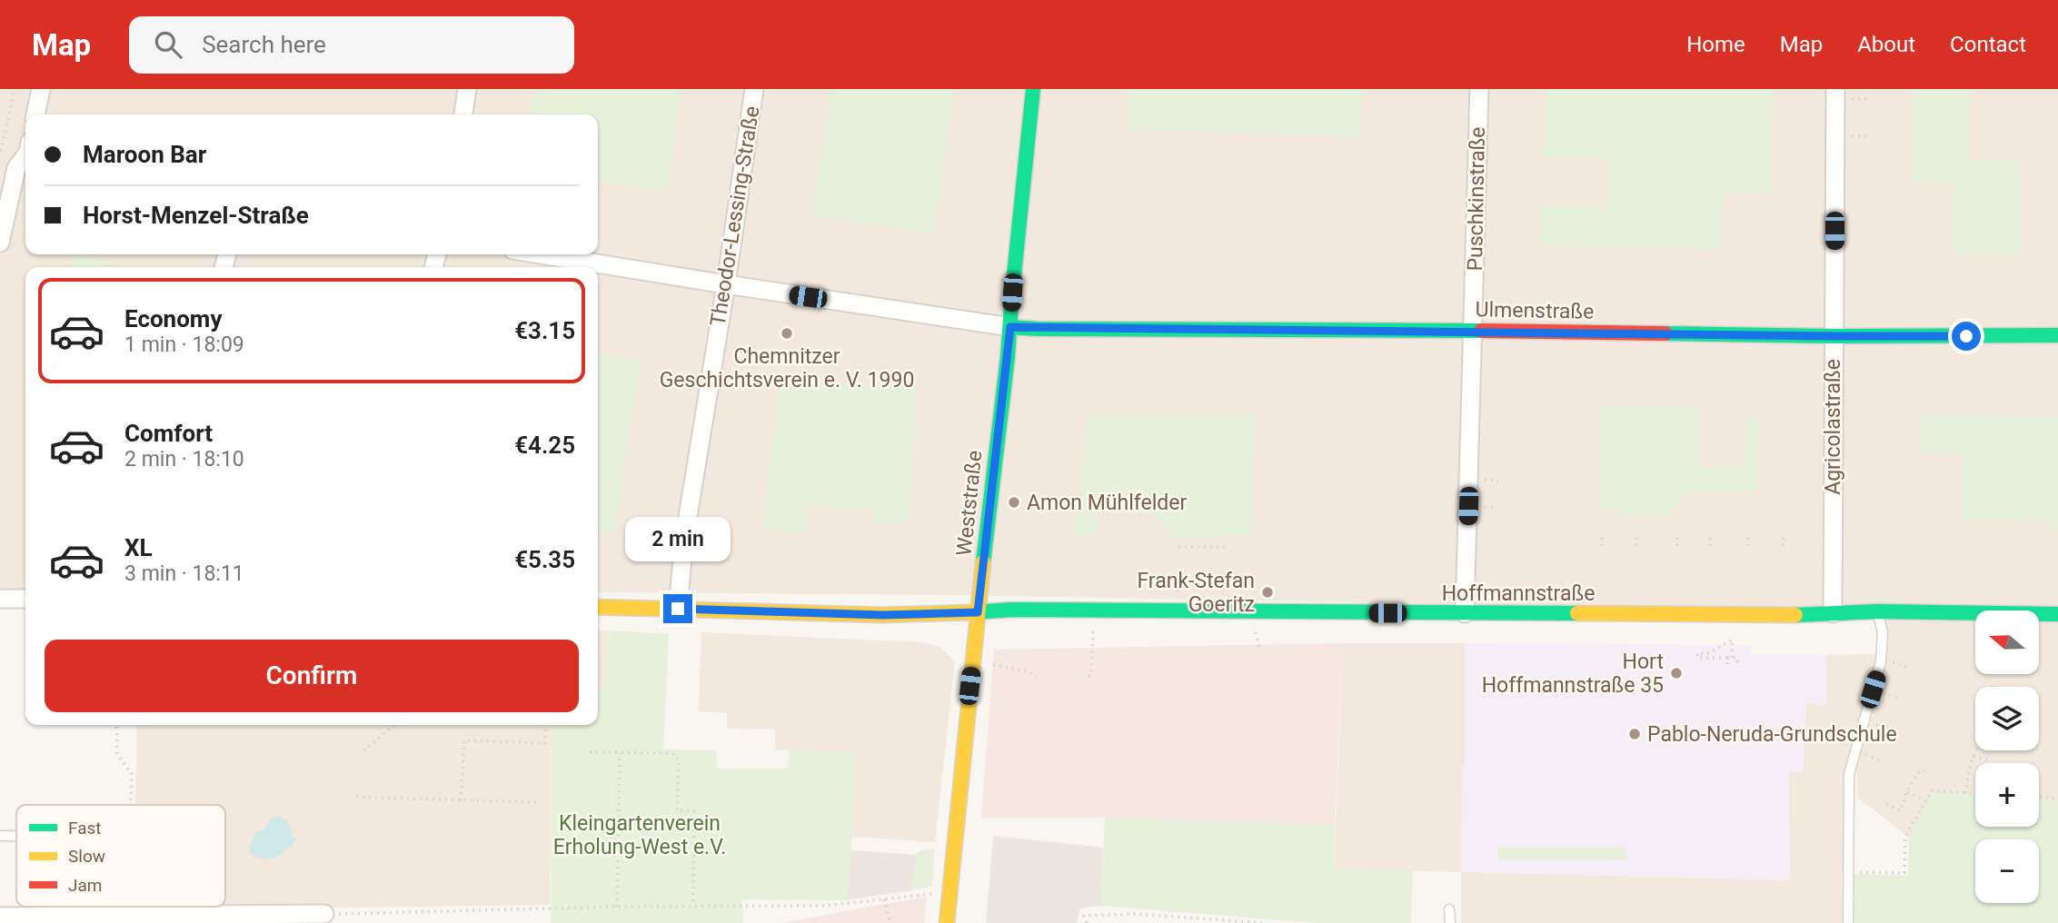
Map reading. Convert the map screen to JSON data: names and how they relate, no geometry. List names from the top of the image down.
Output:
{
  "streets": {
    "street": [
      "Puschkinstraße",
      "Theodor-Lessing-Straße",
      "Ulmenstraße",
      "Agricolastraße",
      "Weststraße",
      "Hoffmannstraße"
    ]
  },
  "crossings": [
    ["Puschkinstraße", "Ulmenstraße"],
    ["Puschkinstraße", "Hoffmannstraße"],
    ["Theodor-Lessing-Straße", "Hoffmannstraße"],
    ["Ulmenstraße", "Agricolastraße"],
    ["Ulmenstraße", "Weststraße"],
    ["Agricolastraße", "Hoffmannstraße"],
    ["Weststraße", "Hoffmannstraße"]
  ],
  "parks": ["Kleingartenverein Erholung-West e.V."],
  "places": [
    "Chemnitzer Geschichtsverein e. V. 1990",
    "Amon Mühlfelder",
    "Frank-Stefan Goeritz",
    "Hort Hoffmannstraße 35",
    "Pablo-Neruda-Grundschule"
  ],
  "legend": ["Fast", "Slow", "Jam"],
  "north": "left",
  "page": {
    "header": "Map",
    "search": "Search here",
    "nav": [
      "Home",
      "Map",
      "About",
      "Contact"
    ],
    "banner": ["Maroon Bar", "Horst-Menzel-Straße"],
    "list": [
      {
        "name": "Economy",
        "note": "1 min · 18:09",
        "value": "€3.15"
      },
      {
        "name": "Comfort",
        "note": "2 min · 18:10",
        "value": "€4.25"
      },
      {
        "name": "XL",
        "note": "3 min · 18:11",
        "value": "€5.35"
      }
    ],
    "bubble": "2 min",
    "map_buttons": ["+", "−"],
    "buttons": "Confirm"
  }
}
